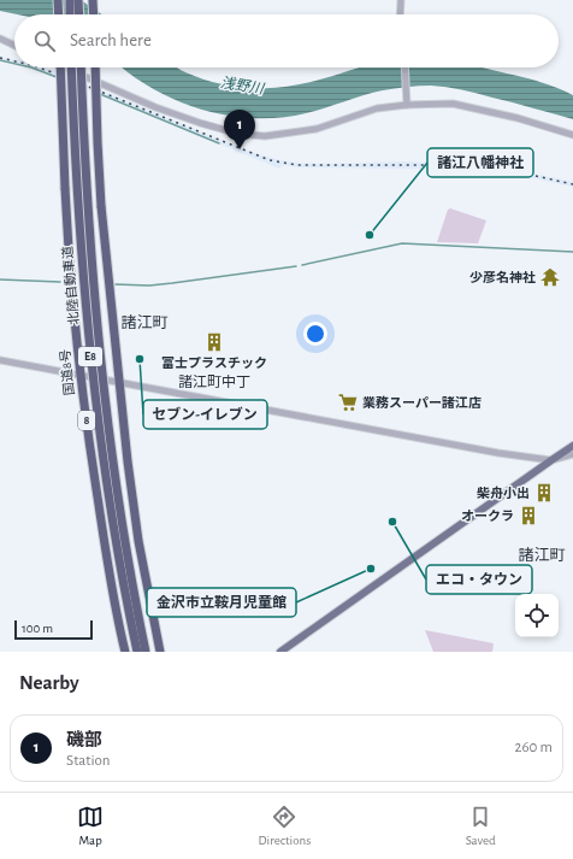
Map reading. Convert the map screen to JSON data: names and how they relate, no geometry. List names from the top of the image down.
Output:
{
  "streets": {
    "highway": [
      "北陸自動車道",
      "E8",
      "国道8号",
      "8"
    ]
  },
  "districts": ["諸江町", "諸江町中丁", "諸江町"],
  "water": ["浅野川"],
  "places": {
    "other": [
      "諸江八幡神社",
      "セブン-イレブン",
      "エコ・タウン",
      "金沢市立鞍月児童館"
    ],
    "temple": ["少彦名神社"],
    "building": ["富士プラスチック", "柴舟小出", "オークラ"],
    "supermarket": ["業務スーパー諸江店"]
  },
  "scale_bar": "100 m",
  "page": {
    "search": "Search here",
    "pins": "1",
    "scale": "100 m",
    "heading": "Nearby",
    "list": [
      {
        "mark": "1",
        "name": "磯部",
        "note": "Station",
        "value": "260 m"
      }
    ],
    "nav": ["Map", "Directions", "Saved"]
  }
}
